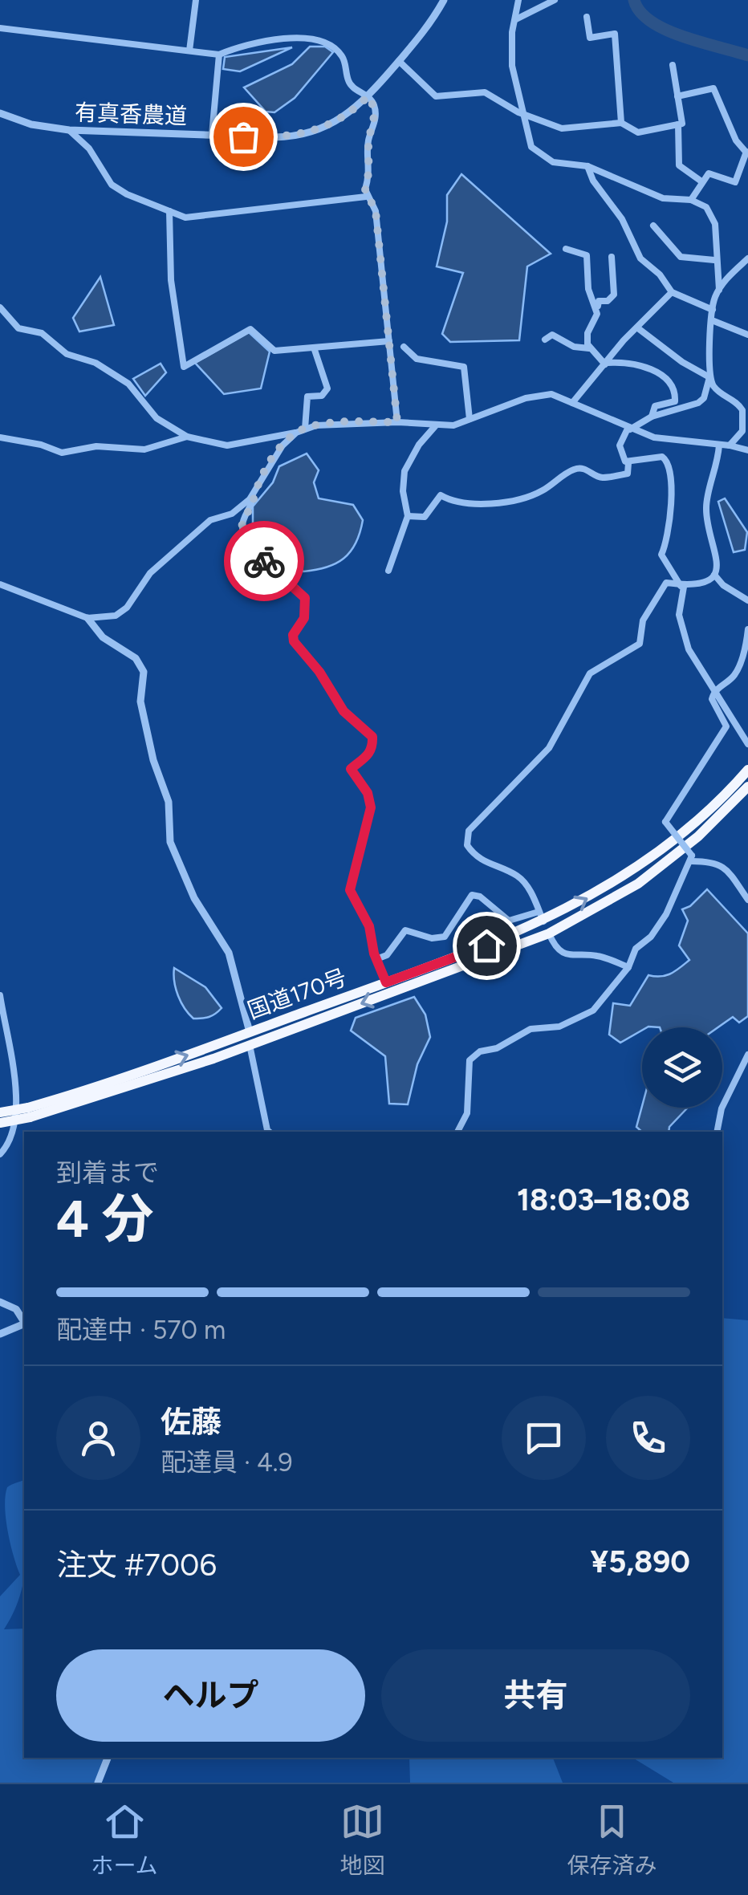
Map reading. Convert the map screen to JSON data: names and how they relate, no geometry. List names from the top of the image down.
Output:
{
  "streets": {
    "highway": ["国道170号"],
    "street": ["有真香農道"]
  },
  "page": {
    "heading": ["4 分", "到着まで", "18:03–18:08"],
    "panel": [
      "佐藤",
      "配達員 · 4.9",
      "注文 #7006",
      "¥5,890"
    ],
    "bar": "配達中 · 570 m",
    "buttons": ["ヘルプ", "共有"],
    "tabs": ["ホーム", "地図", "保存済み"]
  }
}
